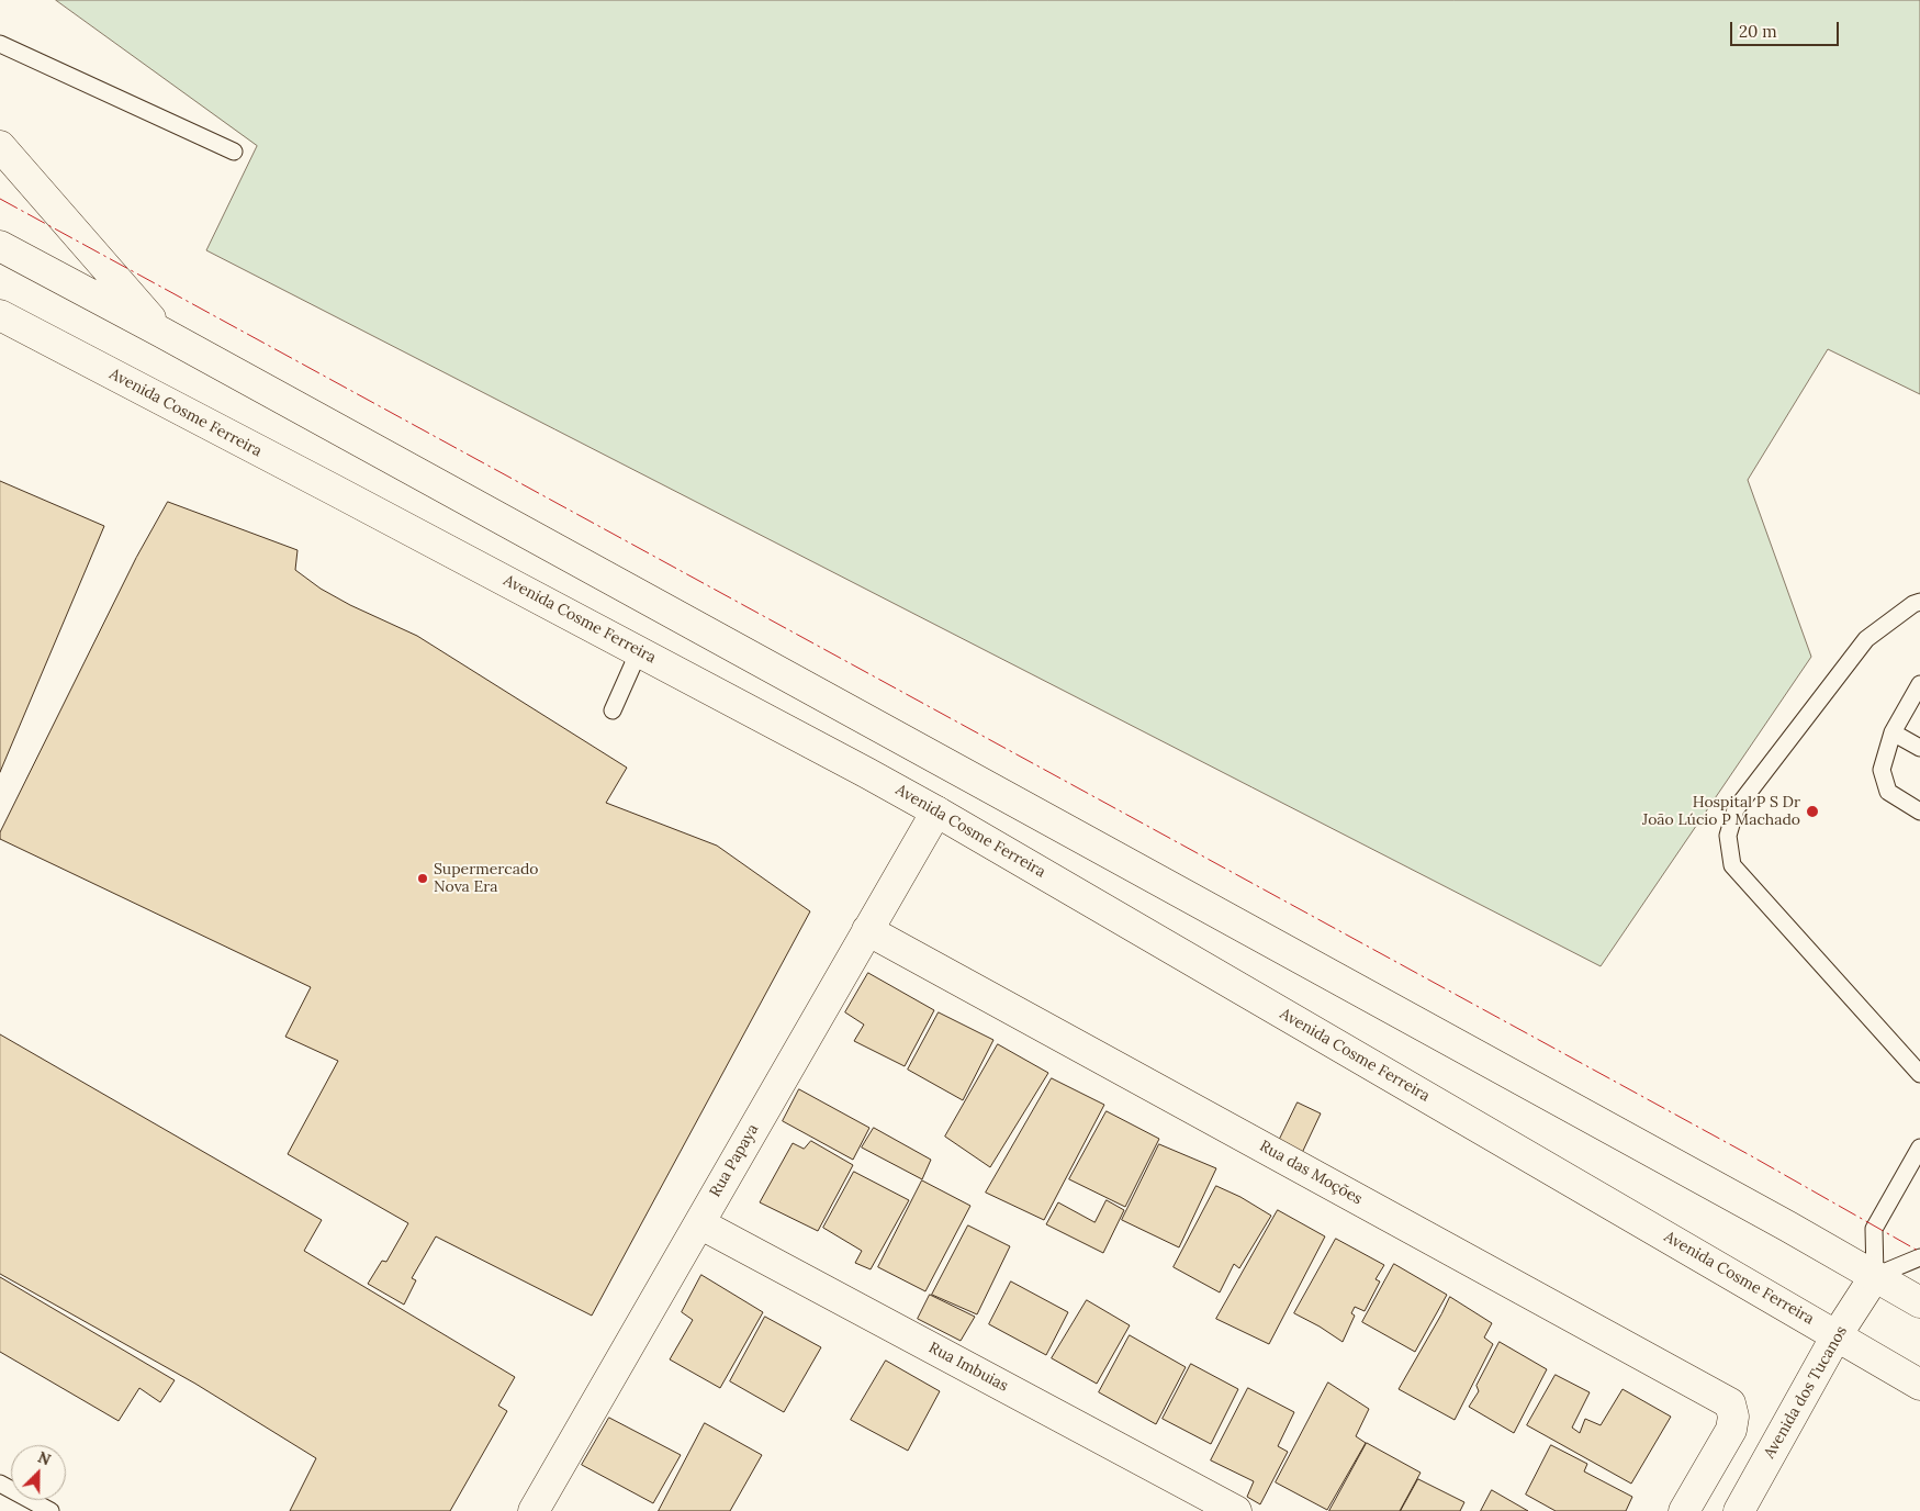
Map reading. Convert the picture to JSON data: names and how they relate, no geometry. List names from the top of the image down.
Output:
{
  "streets": {
    "main road": [
      "Avenida Cosme Ferreira",
      "Rua Papaya",
      "Rua das Moções",
      "Rua Imbuias",
      "Avenida dos Tucanos"
    ]
  },
  "crossings": [
    ["Avenida Cosme Ferreira", "Rua Papaya"],
    ["Avenida Cosme Ferreira", "Avenida dos Tucanos"],
    ["Rua Papaya", "Rua das Moções"],
    ["Rua Papaya", "Rua Imbuias"]
  ],
  "places": ["Hospital P S Dr João Lúcio P Machado", "Supermercado Nova Era"],
  "scale_bar": "20 m",
  "north": "top right"
}
